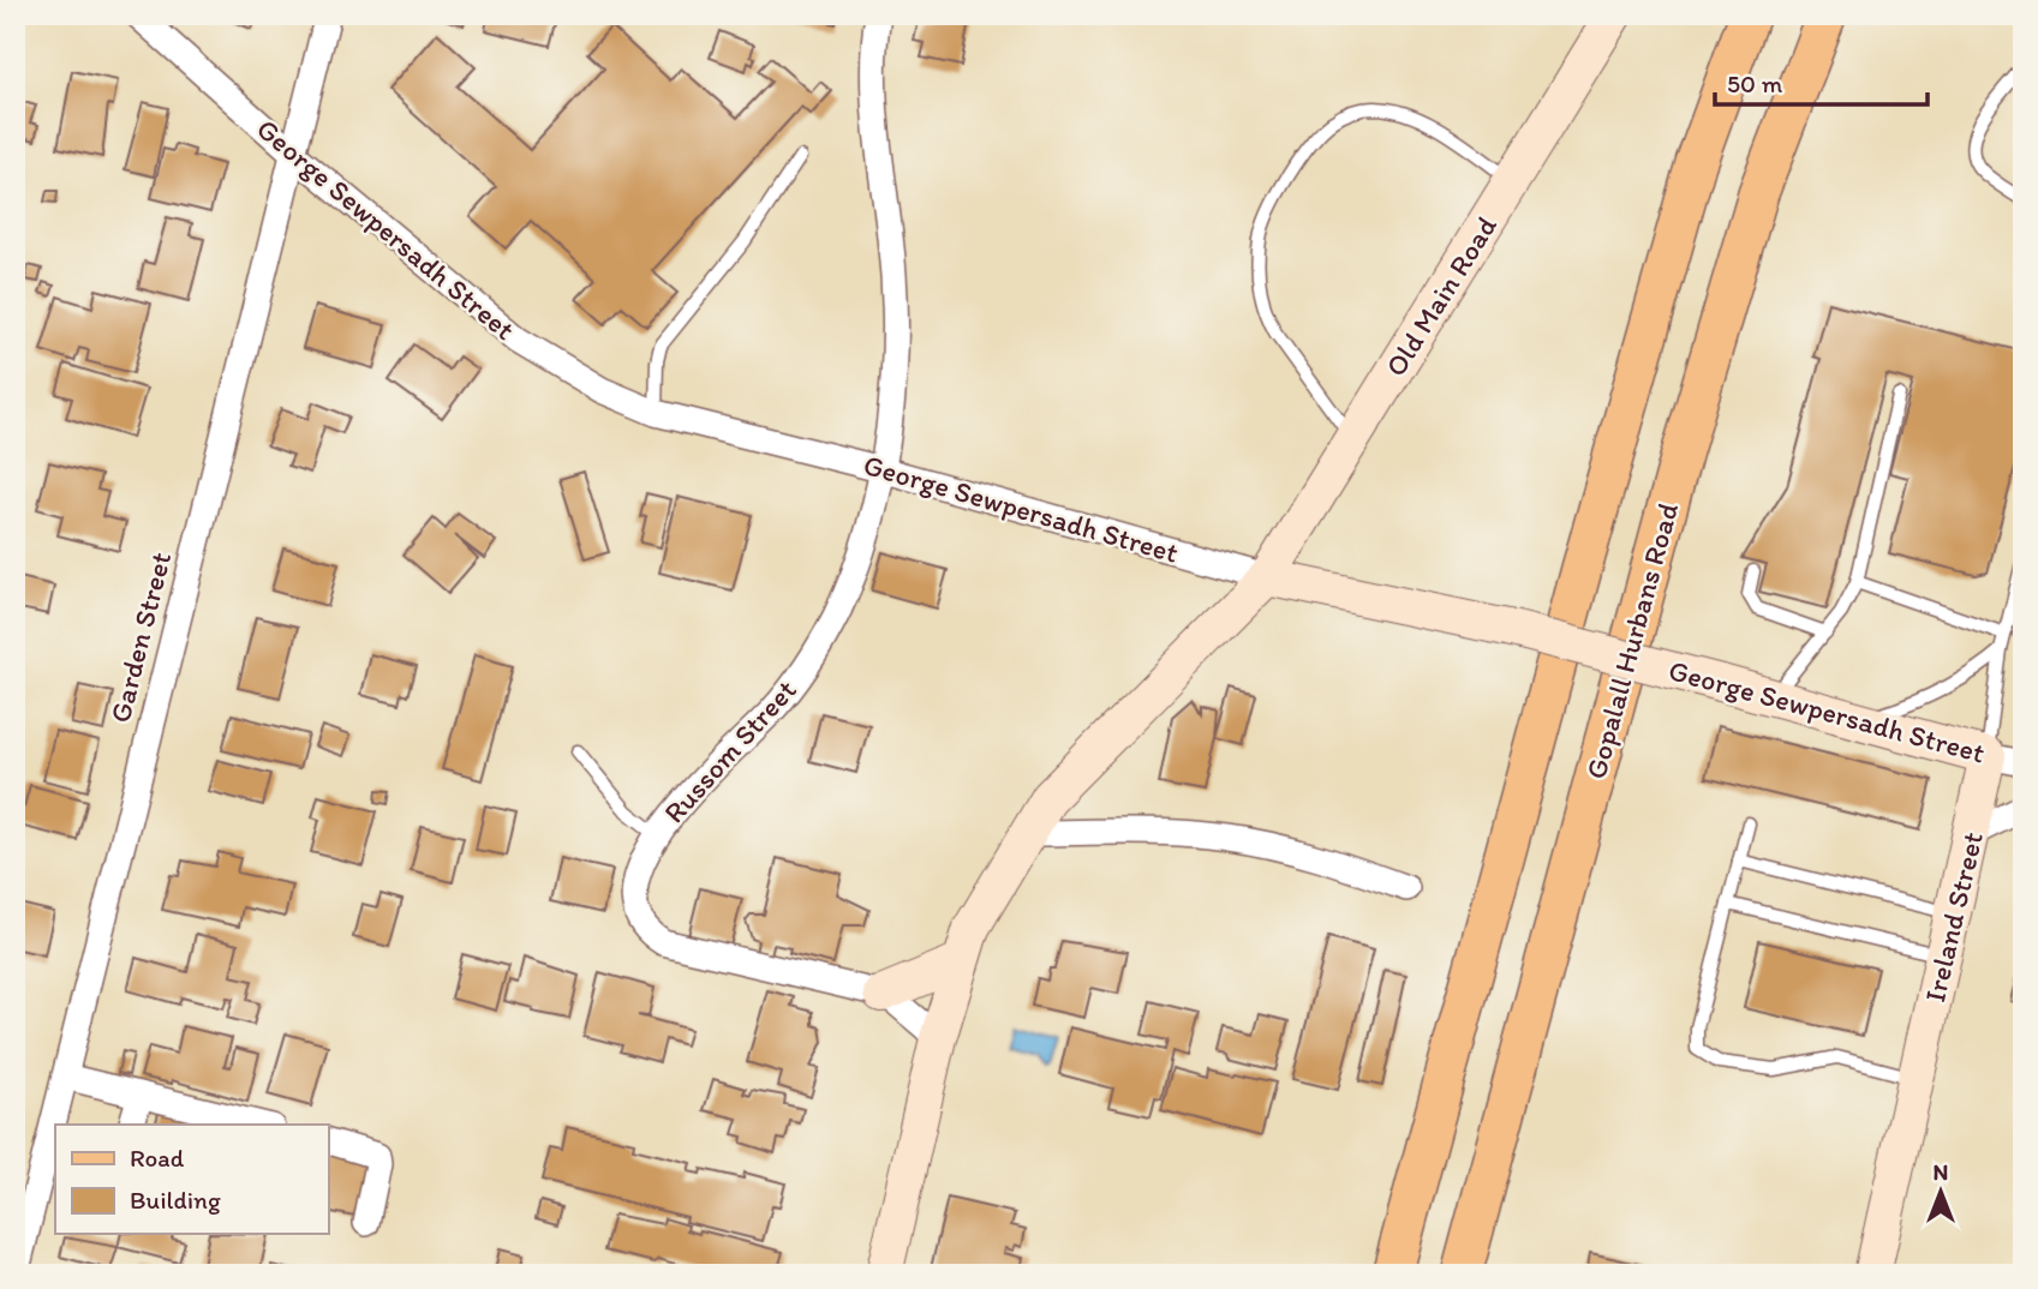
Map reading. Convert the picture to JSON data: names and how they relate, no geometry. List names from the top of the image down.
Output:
{
  "streets": {
    "main road": ["Gopalall Hurbans Road"],
    "street": [
      "George Sewpersadh Street",
      "Old Main Road",
      "Garden Street",
      "Russom Street",
      "Ireland Street"
    ]
  },
  "crossings": [
    ["George Sewpersadh Street", "Old Main Road"],
    ["George Sewpersadh Street", "Garden Street"],
    ["George Sewpersadh Street", "Russom Street"],
    ["George Sewpersadh Street", "Ireland Street"]
  ],
  "legend": ["Road", "Building"],
  "scale_bar": "50 m",
  "north": "top"
}
